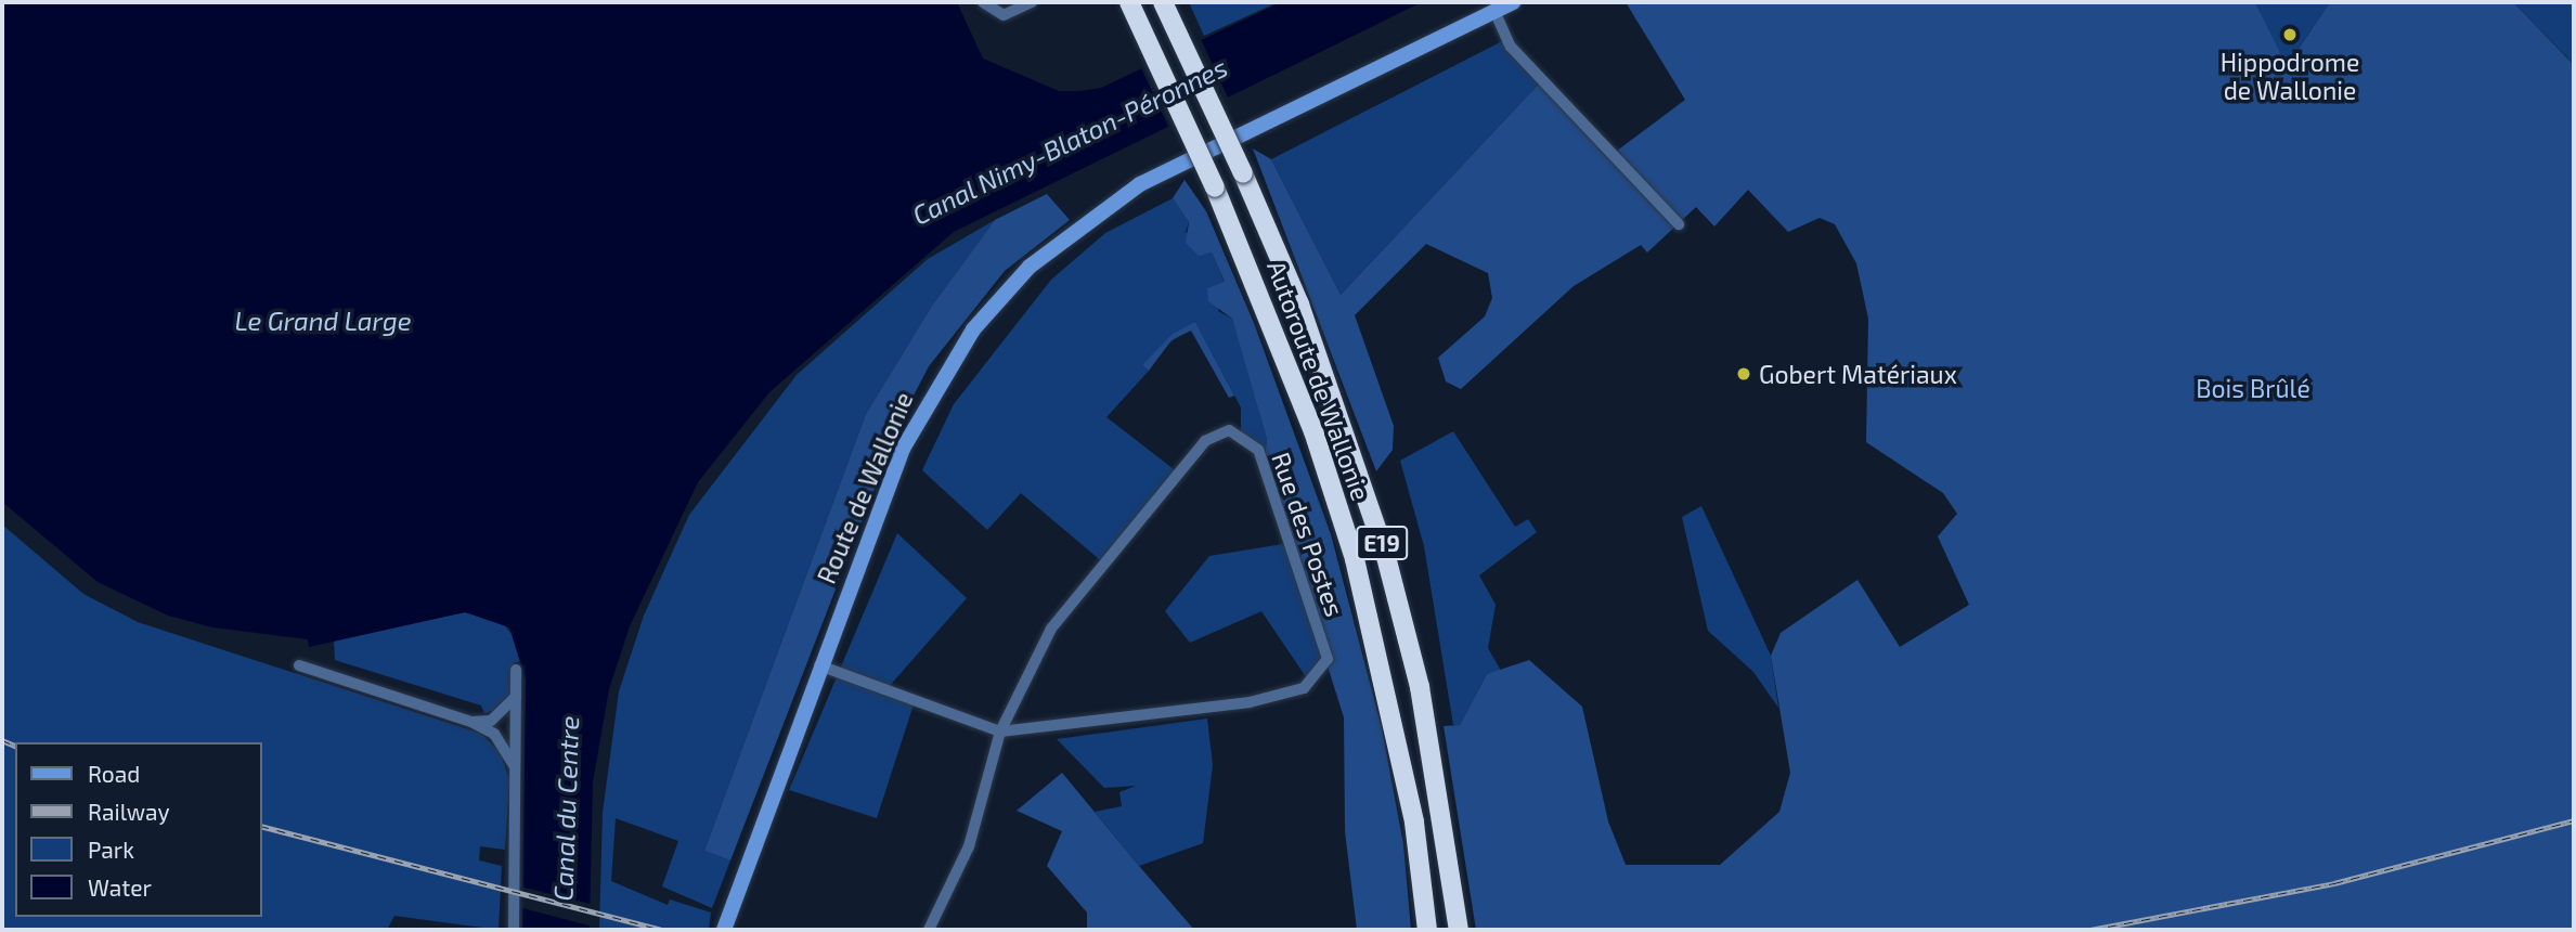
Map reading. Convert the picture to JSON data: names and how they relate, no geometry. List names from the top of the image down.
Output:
{
  "streets": {
    "highway": ["Autoroute de Wallonie", "E19"],
    "main road": ["Route de Wallonie"],
    "street": ["Rue des Postes"]
  },
  "crossings": [
    ["Route de Wallonie", "Rue des Postes"]
  ],
  "water": ["Canal Nimy-Blaton-Péronnes", "Le Grand Large", "Canal du Centre"],
  "parks": ["Bois Brûlé"],
  "places": ["Hippodrome de Wallonie", "Gobert Matériaux"],
  "legend": [
    "Road",
    "Railway",
    "Park",
    "Water"
  ]
}
